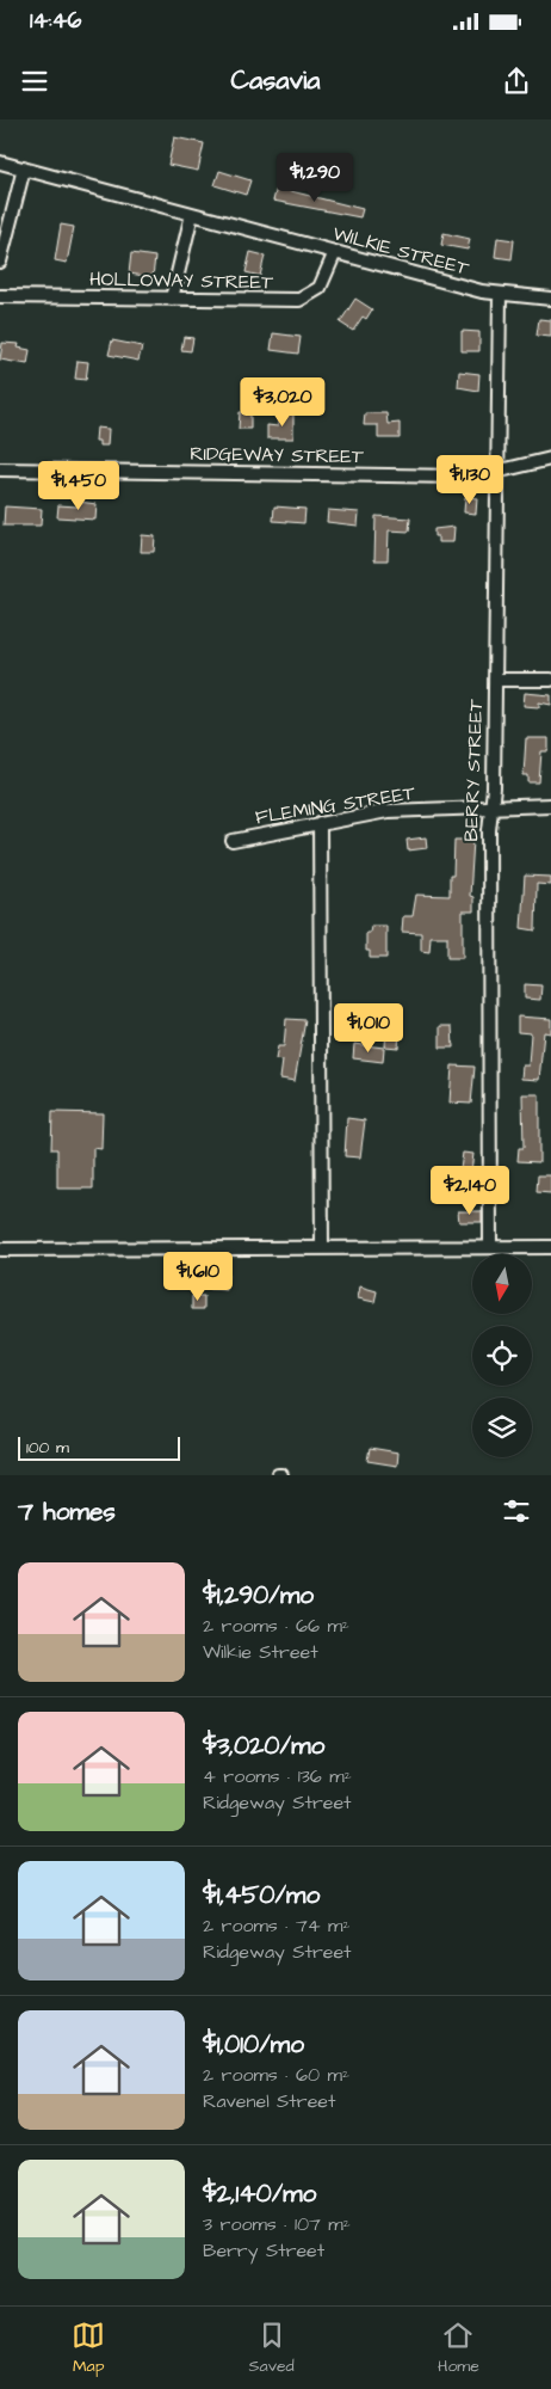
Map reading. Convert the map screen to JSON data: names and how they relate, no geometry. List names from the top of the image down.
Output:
{
  "streets": {
    "street": [
      "WILKIE STREET",
      "HOLLOWAY STREET",
      "RIDGEWAY STREET",
      "BERRY STREET",
      "FLEMING STREET"
    ]
  },
  "crossings": [
    ["WILKIE STREET", "HOLLOWAY STREET"],
    ["WILKIE STREET", "BERRY STREET"],
    ["RIDGEWAY STREET", "BERRY STREET"],
    ["BERRY STREET", "FLEMING STREET"]
  ],
  "scale_bar": "100 m",
  "north": "bottom",
  "page": {
    "status": "14:46",
    "header": "Casavia",
    "price": [
      "$1,290",
      "$3,020",
      "$1,130",
      "$1,450",
      "$1,010",
      "$2,140",
      "$1,610"
    ],
    "scale": "100 m",
    "heading": "7 homes",
    "list": [
      {
        "name": "$1,290/mo",
        "note": "2 rooms · 66 m² · Wilkie Street"
      },
      {
        "name": "$3,020/mo",
        "note": "4 rooms · 136 m² · Ridgeway Street"
      },
      {
        "name": "$1,450/mo",
        "note": "2 rooms · 74 m² · Ridgeway Street"
      },
      {
        "name": "$1,010/mo",
        "note": "2 rooms · 60 m² · Ravenel Street"
      },
      {
        "name": "$2,140/mo",
        "note": "3 rooms · 107 m² · Berry Street"
      }
    ],
    "tabs": ["Map", "Saved", "Home"]
  }
}
